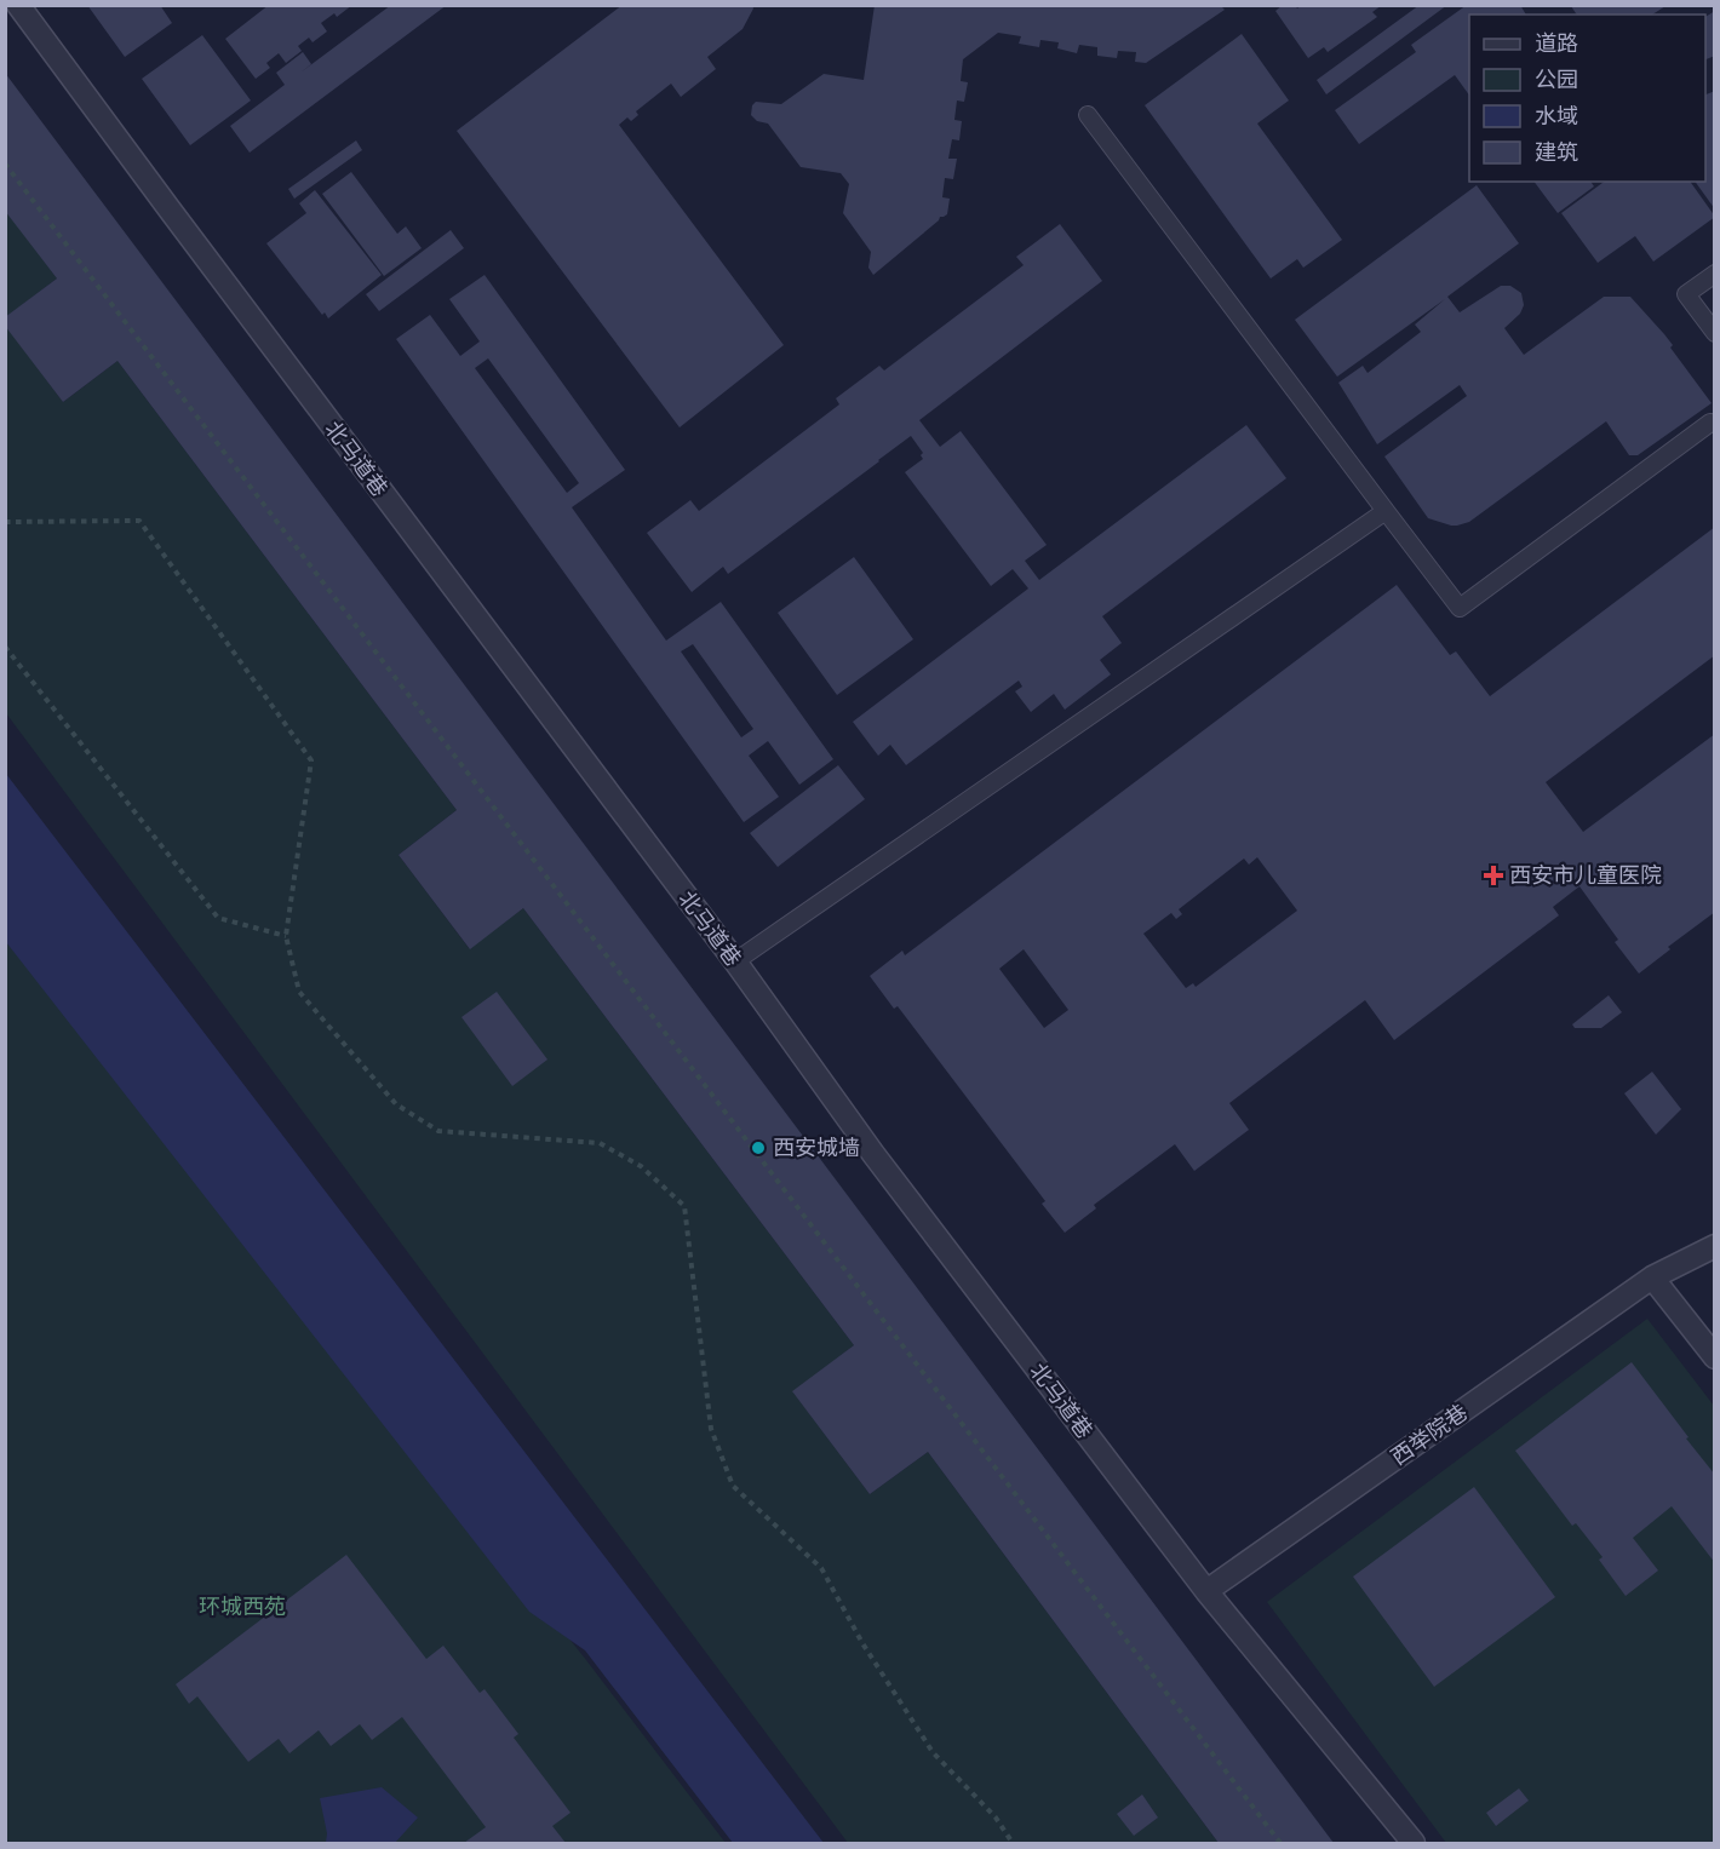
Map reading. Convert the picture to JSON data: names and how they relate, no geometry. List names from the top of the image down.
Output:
{
  "streets": {
    "street": ["北马道巷", "西举院巷"]
  },
  "crossings": [
    ["北马道巷", "西举院巷"]
  ],
  "parks": ["环城西苑"],
  "places": {
    "health": ["西安市儿童医院"],
    "other": ["西安城墙"]
  },
  "legend": [
    "道路",
    "公园",
    "水域",
    "建筑"
  ]
}
